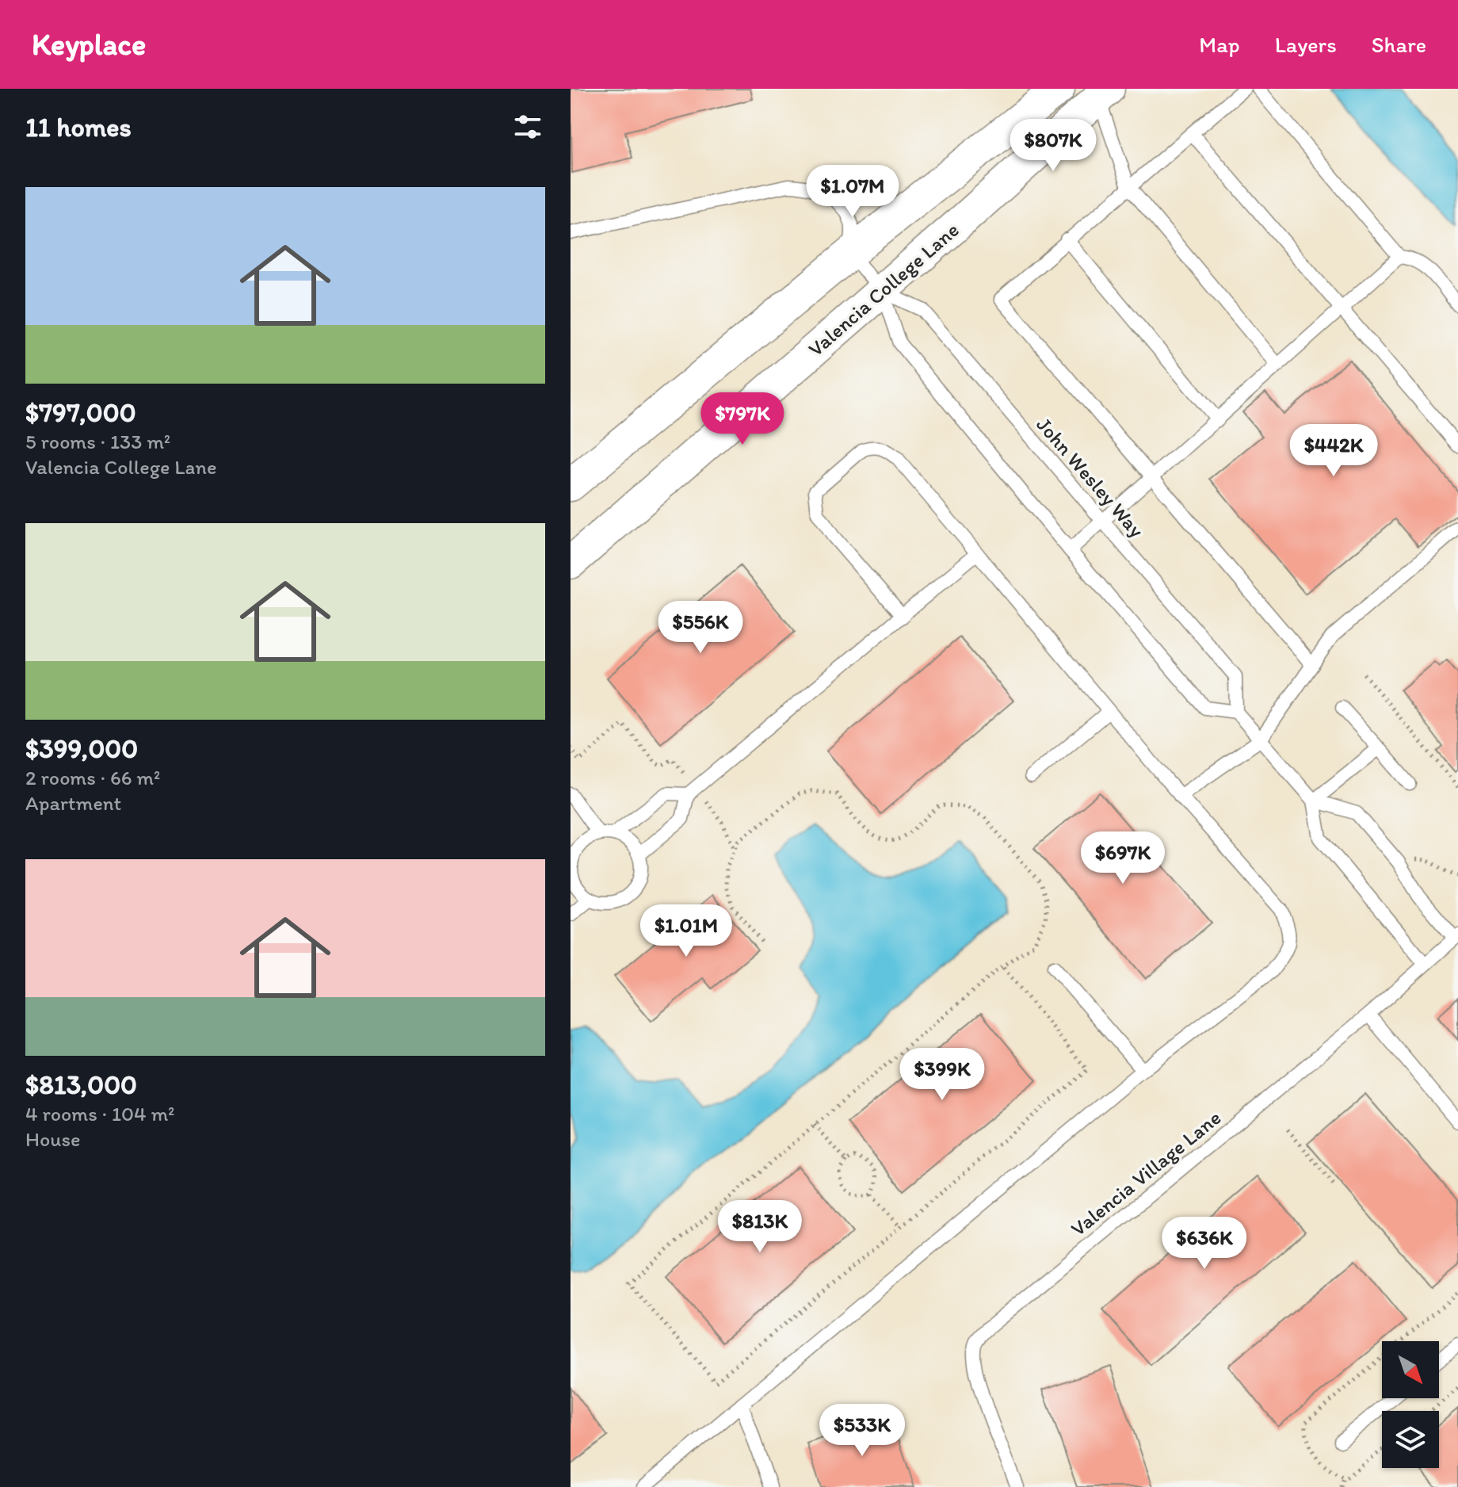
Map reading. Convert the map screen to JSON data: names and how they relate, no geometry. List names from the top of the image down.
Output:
{
  "streets": {
    "street": ["Valencia College Lane"],
    "lane": ["John Wesley Way", "Valencia Village Lane"]
  },
  "crossings": [
    ["Valencia College Lane", "John Wesley Way"]
  ],
  "north": "bottom right",
  "page": {
    "header": "Keyplace",
    "nav": ["Map", "Layers", "Share"],
    "heading": "11 homes",
    "price": [
      "$807K",
      "$1.07M",
      "$797K",
      "$442K",
      "$556K",
      "$697K",
      "$1.01M",
      "$399K",
      "$813K",
      "$636K",
      "$533K"
    ],
    "list": [
      {
        "name": "$797,000",
        "note": "5 rooms · 133 m² · Valencia College Lane"
      },
      {
        "name": "$399,000",
        "note": "2 rooms · 66 m² · Apartment"
      },
      {
        "name": "$813,000",
        "note": "4 rooms · 104 m² · House"
      }
    ]
  }
}
